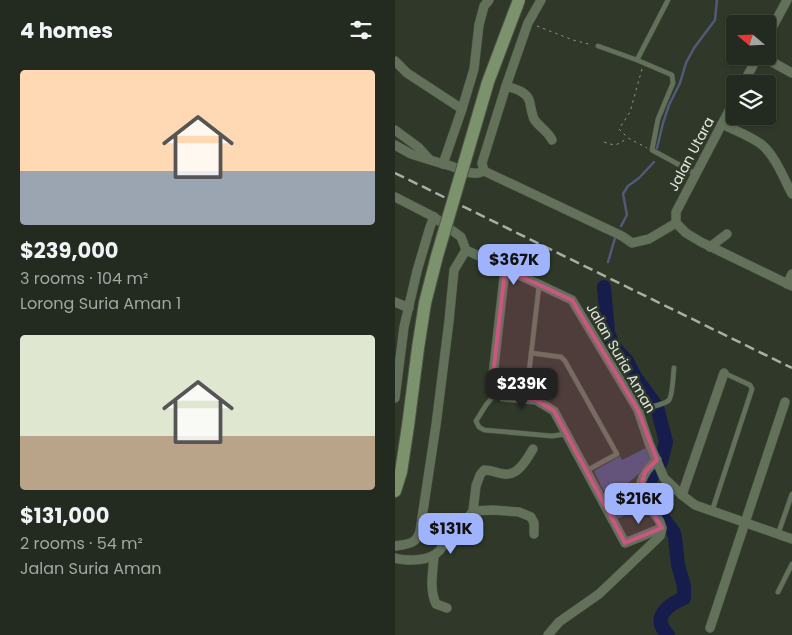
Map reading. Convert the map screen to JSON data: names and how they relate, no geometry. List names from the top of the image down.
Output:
{
  "streets": {
    "street": ["Jalan Utara", "Jalan Suria Aman"]
  },
  "north": "left",
  "page": {
    "heading": "4 homes",
    "list": [
      {
        "name": "$239,000",
        "note": "3 rooms · 104 m² · Lorong Suria Aman 1"
      },
      {
        "name": "$131,000",
        "note": "2 rooms · 54 m² · Jalan Suria Aman"
      }
    ],
    "price": [
      "$367K",
      "$239K",
      "$216K",
      "$131K"
    ]
  }
}
